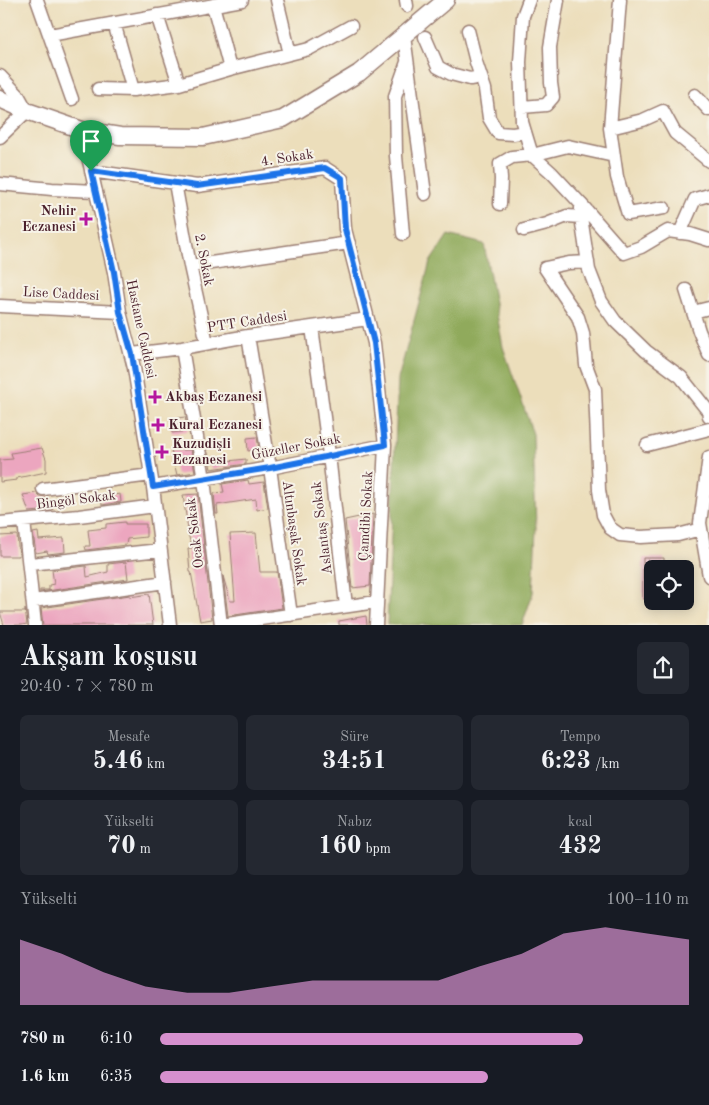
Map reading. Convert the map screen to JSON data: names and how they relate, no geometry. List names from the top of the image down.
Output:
{
  "streets": {
    "street": [
      "4. Sokak",
      "2. Sokak",
      "Lise Caddesi",
      "PTT Caddesi",
      "Hastane Caddesi",
      "Güzeller Sokak",
      "Bingöl Sokak",
      "Çamdibi Sokak",
      "Aslantaş Sokak",
      "Ocak Sokak",
      "Altınbaşak Sokak"
    ]
  },
  "crossings": [
    ["4. Sokak", "2. Sokak"],
    ["4. Sokak", "PTT Caddesi"],
    ["4. Sokak", "Hastane Caddesi"],
    ["4. Sokak", "Çamdibi Sokak"],
    ["2. Sokak", "PTT Caddesi"],
    ["Lise Caddesi", "Hastane Caddesi"],
    ["PTT Caddesi", "Hastane Caddesi"],
    ["PTT Caddesi", "Çamdibi Sokak"],
    ["PTT Caddesi", "Aslantaş Sokak"],
    ["PTT Caddesi", "Ocak Sokak"],
    ["PTT Caddesi", "Altınbaşak Sokak"],
    ["Hastane Caddesi", "Güzeller Sokak"],
    ["Hastane Caddesi", "Bingöl Sokak"],
    ["Güzeller Sokak", "Çamdibi Sokak"],
    ["Güzeller Sokak", "Aslantaş Sokak"],
    ["Güzeller Sokak", "Ocak Sokak"],
    ["Güzeller Sokak", "Altınbaşak Sokak"]
  ],
  "places": {
    "health": [
      "Nehir Eczanesi",
      "Akbaş Eczanesi",
      "Kural Eczanesi",
      "Kuzudişli Eczanesi"
    ]
  },
  "page": {
    "heading": ["Akşam koşusu", "20:40 · 7 × 780 m"],
    "stats": [
      ["Mesafe", "5.46 km"],
      ["Süre", "34:51"],
      ["Tempo", "6:23 /km"],
      ["Yükselti", "70 m"],
      ["Nabız", "160 bpm"],
      ["kcal", "432"]
    ],
    "chart": ["Yükselti", "100–110 m"],
    "list": [
      {
        "name": "780 m",
        "note": "6:10"
      },
      {
        "name": "1.6 km",
        "note": "6:35"
      }
    ]
  }
}
